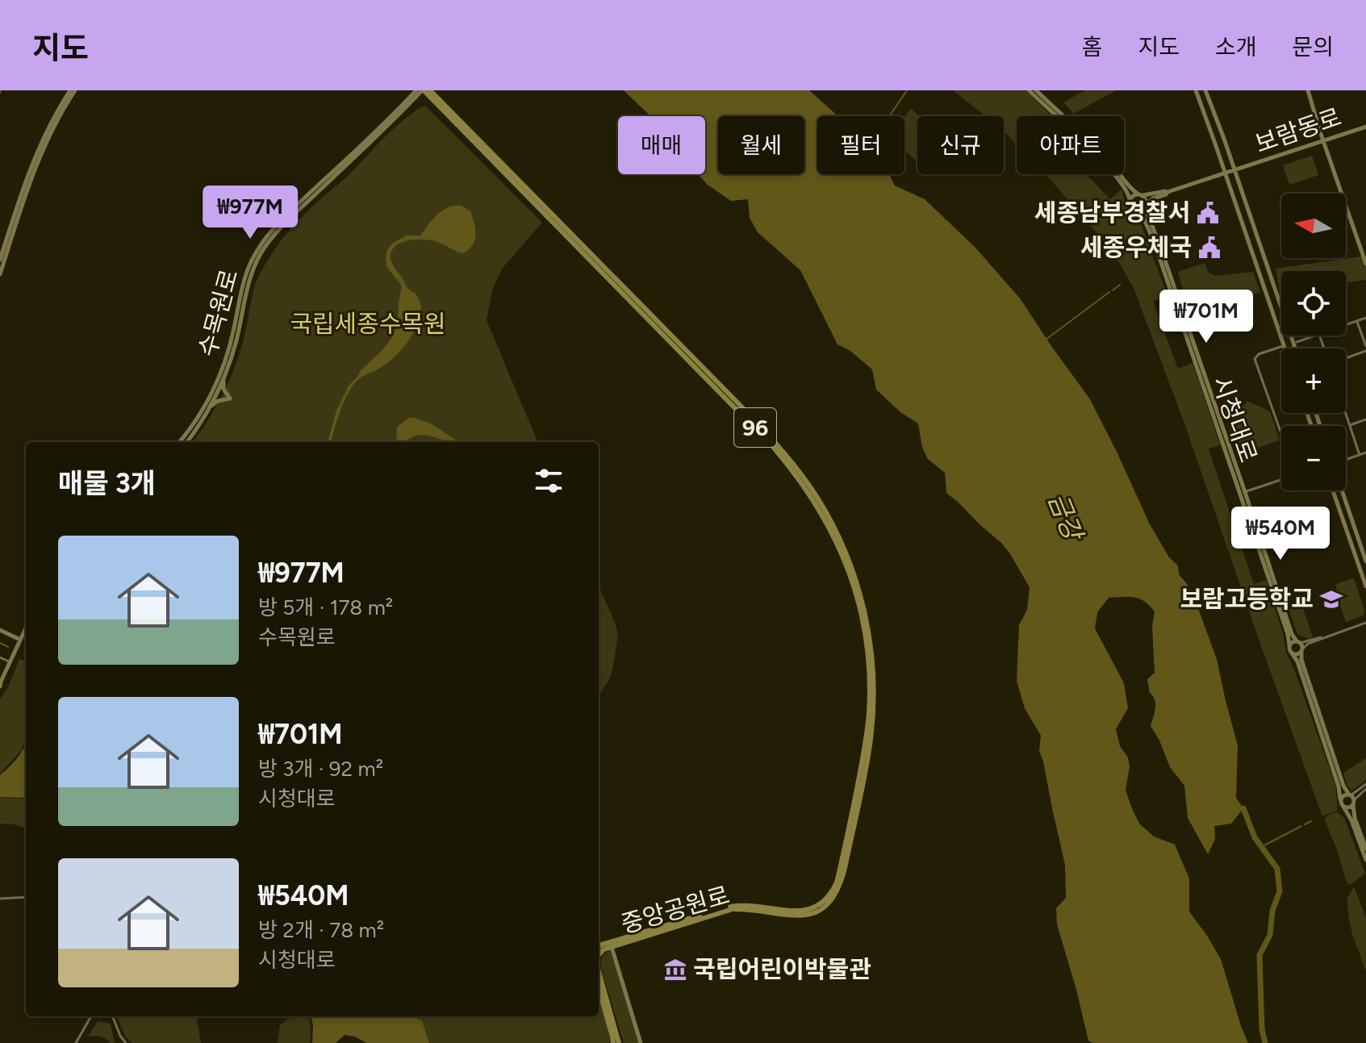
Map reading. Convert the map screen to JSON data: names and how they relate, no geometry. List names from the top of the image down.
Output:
{
  "streets": {
    "main road": ["96", "중앙공원로"],
    "street": ["보람동로", "수목원로", "시청대로"]
  },
  "crossings": [
    ["수목원로", "96"],
    ["96", "중앙공원로"]
  ],
  "water": ["금강"],
  "parks": ["국립세종수목원"],
  "places": {
    "public building": ["세종남부경찰서", "세종우체국"],
    "school or university": ["보람고등학교"],
    "museum": ["국립어린이박물관"]
  },
  "north": "left",
  "page": {
    "header": "지도",
    "nav": [
      "홈",
      "지도",
      "소개",
      "문의"
    ],
    "chip": [
      "매매",
      "월세",
      "필터",
      "신규",
      "아파트"
    ],
    "price": ["₩977M", "₩701M", "₩540M"],
    "map_buttons": ["+", "−"],
    "heading": "매물 3개",
    "list": [
      {
        "name": "₩977M",
        "note": "방 5개 · 178 m² · 수목원로"
      },
      {
        "name": "₩701M",
        "note": "방 3개 · 92 m² · 시청대로"
      },
      {
        "name": "₩540M",
        "note": "방 2개 · 78 m² · 시청대로"
      }
    ]
  }
}
